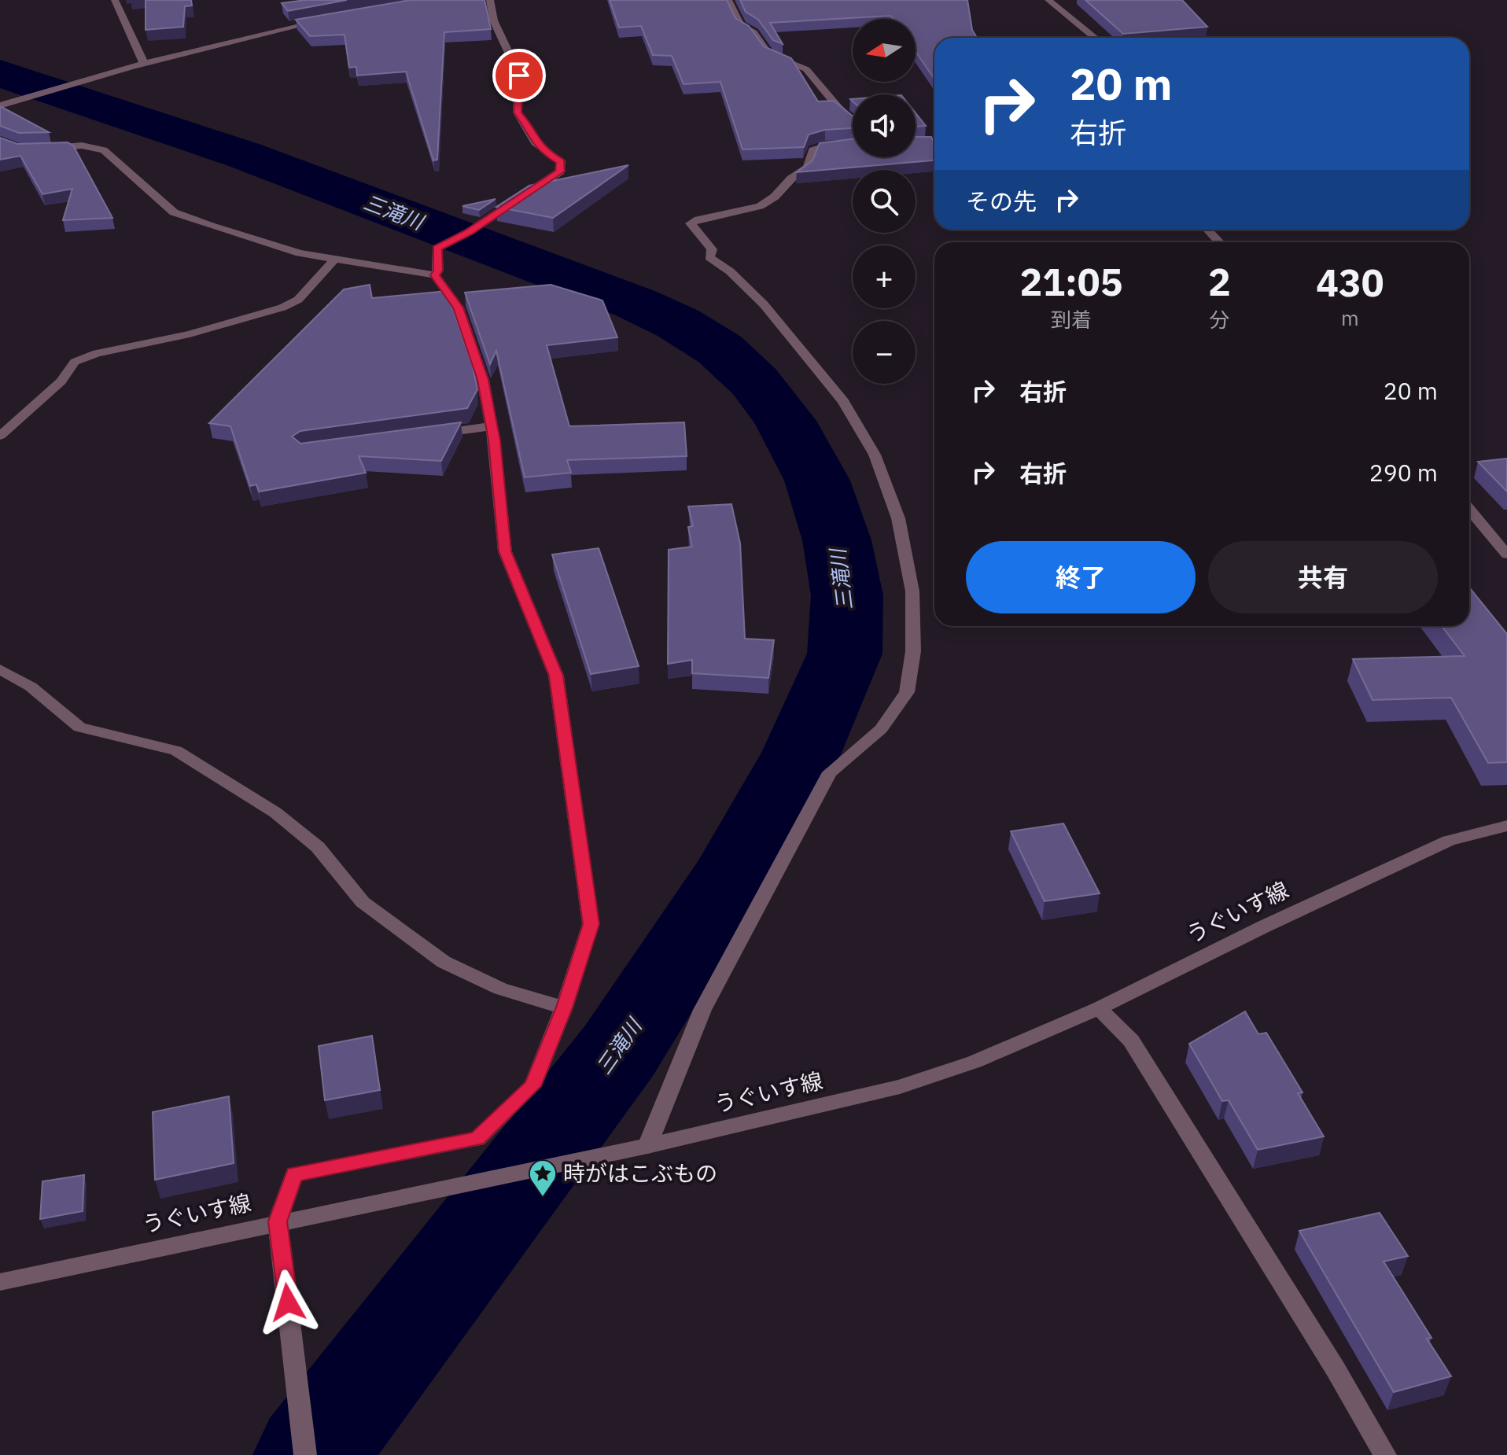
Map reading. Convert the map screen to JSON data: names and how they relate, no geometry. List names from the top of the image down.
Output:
{
  "streets": {
    "street": ["うぐいす線"]
  },
  "water": ["三滝川"],
  "places": {
    "place": ["時がはこぶもの"]
  },
  "north": "left",
  "page": {
    "map_buttons": ["+", "−"],
    "turn": ["20 m", "右折"],
    "then": "その先",
    "eta": [
      "21:05",
      "到着",
      "2",
      "分",
      "430",
      "m"
    ],
    "list": [
      {
        "name": "右折",
        "value": "20 m"
      },
      {
        "name": "右折",
        "value": "290 m"
      }
    ],
    "buttons": ["終了", "共有"]
  }
}
